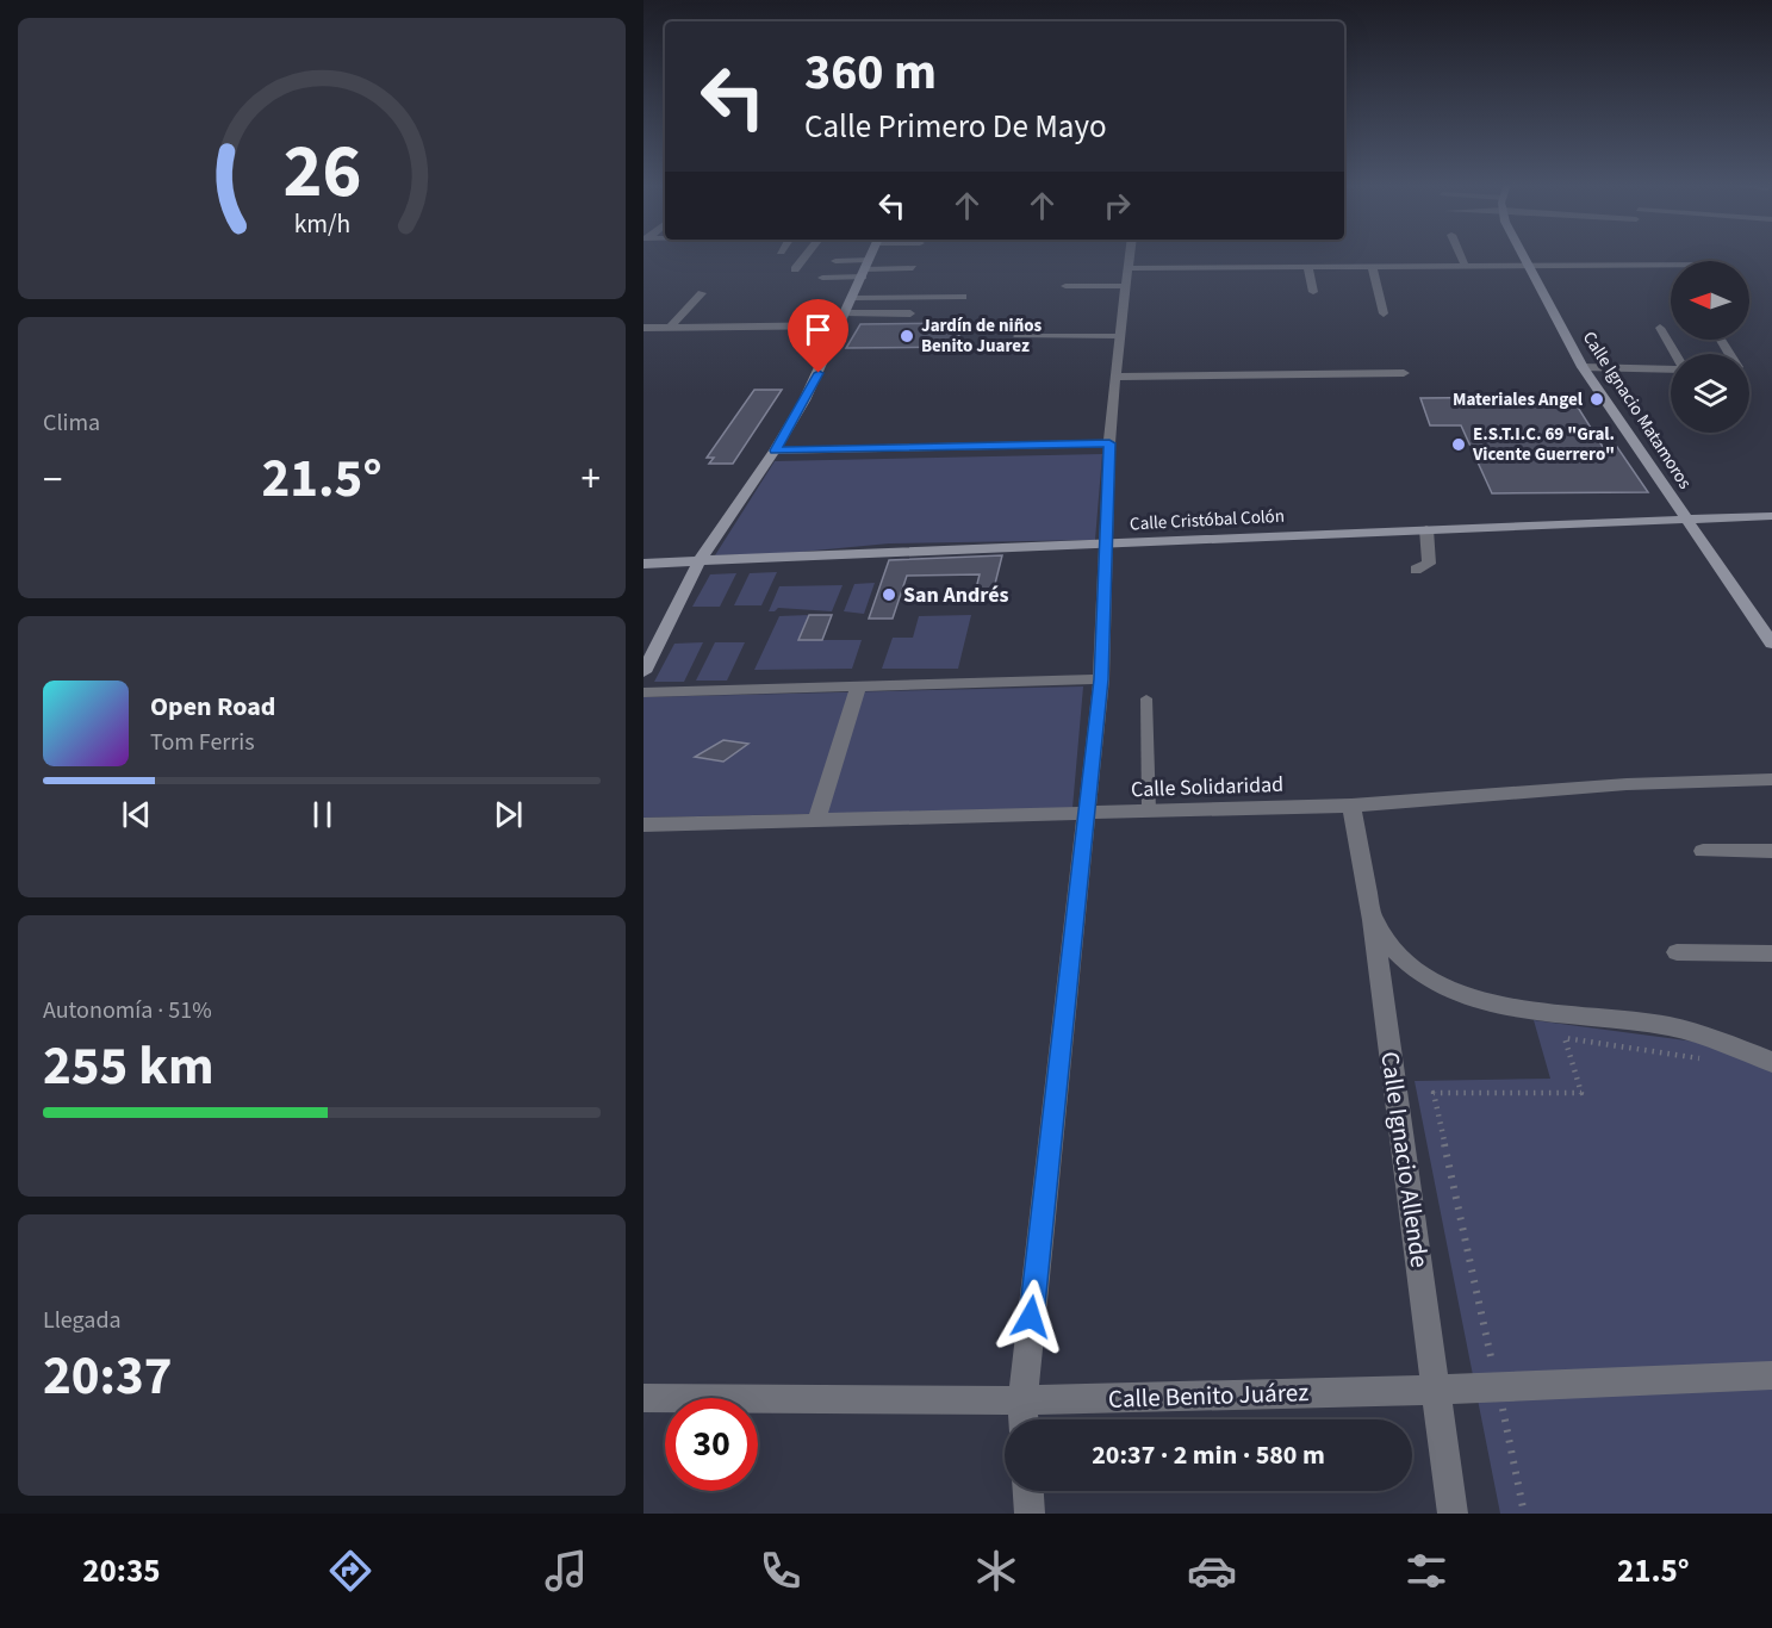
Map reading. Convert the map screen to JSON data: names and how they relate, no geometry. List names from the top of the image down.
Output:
{
  "streets": {
    "main road": ["Calle Ignacio Matamoros", "Calle Cristóbal Colón"],
    "street": ["Calle Solidaridad", "Calle Ignacio Allende", "Calle Benito Juárez"]
  },
  "crossings": [
    ["Calle Ignacio Matamoros", "Calle Cristóbal Colón"],
    ["Calle Solidaridad", "Calle Ignacio Allende"],
    ["Calle Ignacio Allende", "Calle Benito Juárez"]
  ],
  "places": [
    "Jardín de niños Benito Juarez",
    "Materiales Angel",
    "E.S.T.I.C. 69 \"Gral. Vicente Guerrero\"",
    "San Andrés"
  ],
  "north": "left",
  "page": {
    "turn": ["360 m", "Calle Primero De Mayo"],
    "tile": [
      "Clima",
      ["Autonomía · 51%", "255 km"],
      ["Llegada", "20:37"]
    ],
    "heat": ["−", "21.5°", "+"],
    "song": ["Open Road", "Tom Ferris"],
    "limit": "30",
    "trip": "20:37 · 2 min · 580 m",
    "tabs": ["20:35", "21.5°"],
    "gauge": ["26", "km/h"]
  }
}
